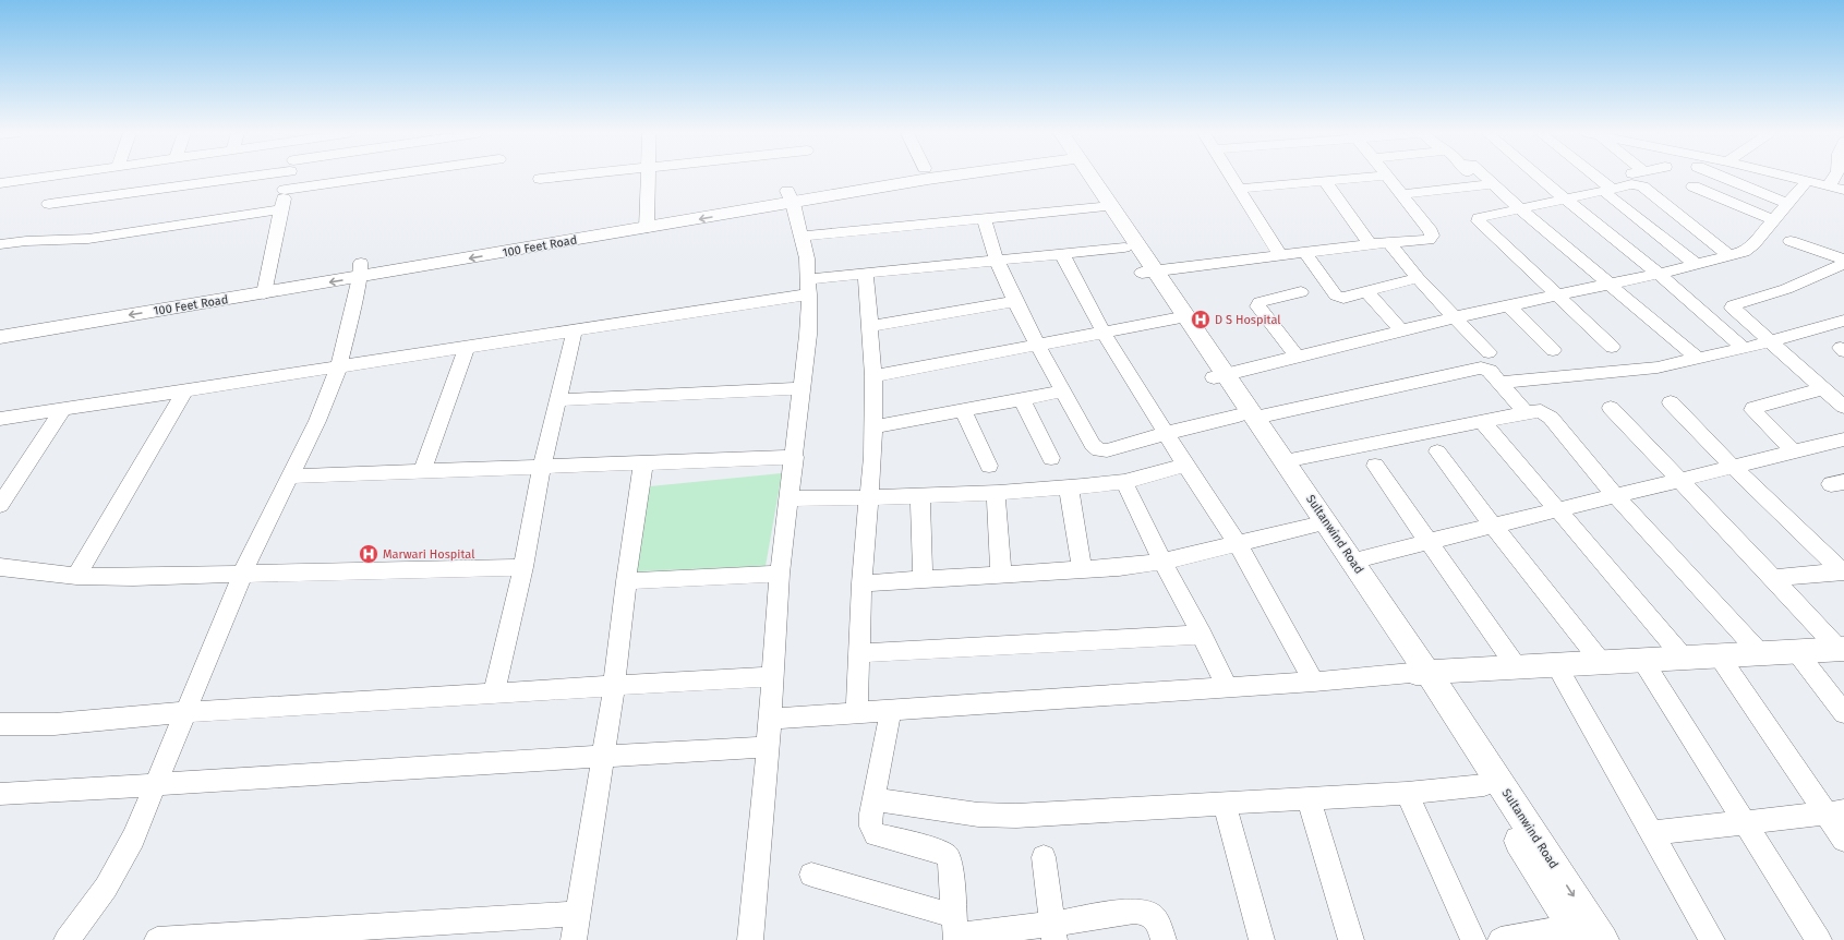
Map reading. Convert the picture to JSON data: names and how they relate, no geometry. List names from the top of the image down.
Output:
{
  "streets": {
    "main road": ["100 Feet Road", "Sultanwind Road"]
  },
  "places": {
    "hospital": ["D S Hospital", "Marwari Hospital"]
  }
}
